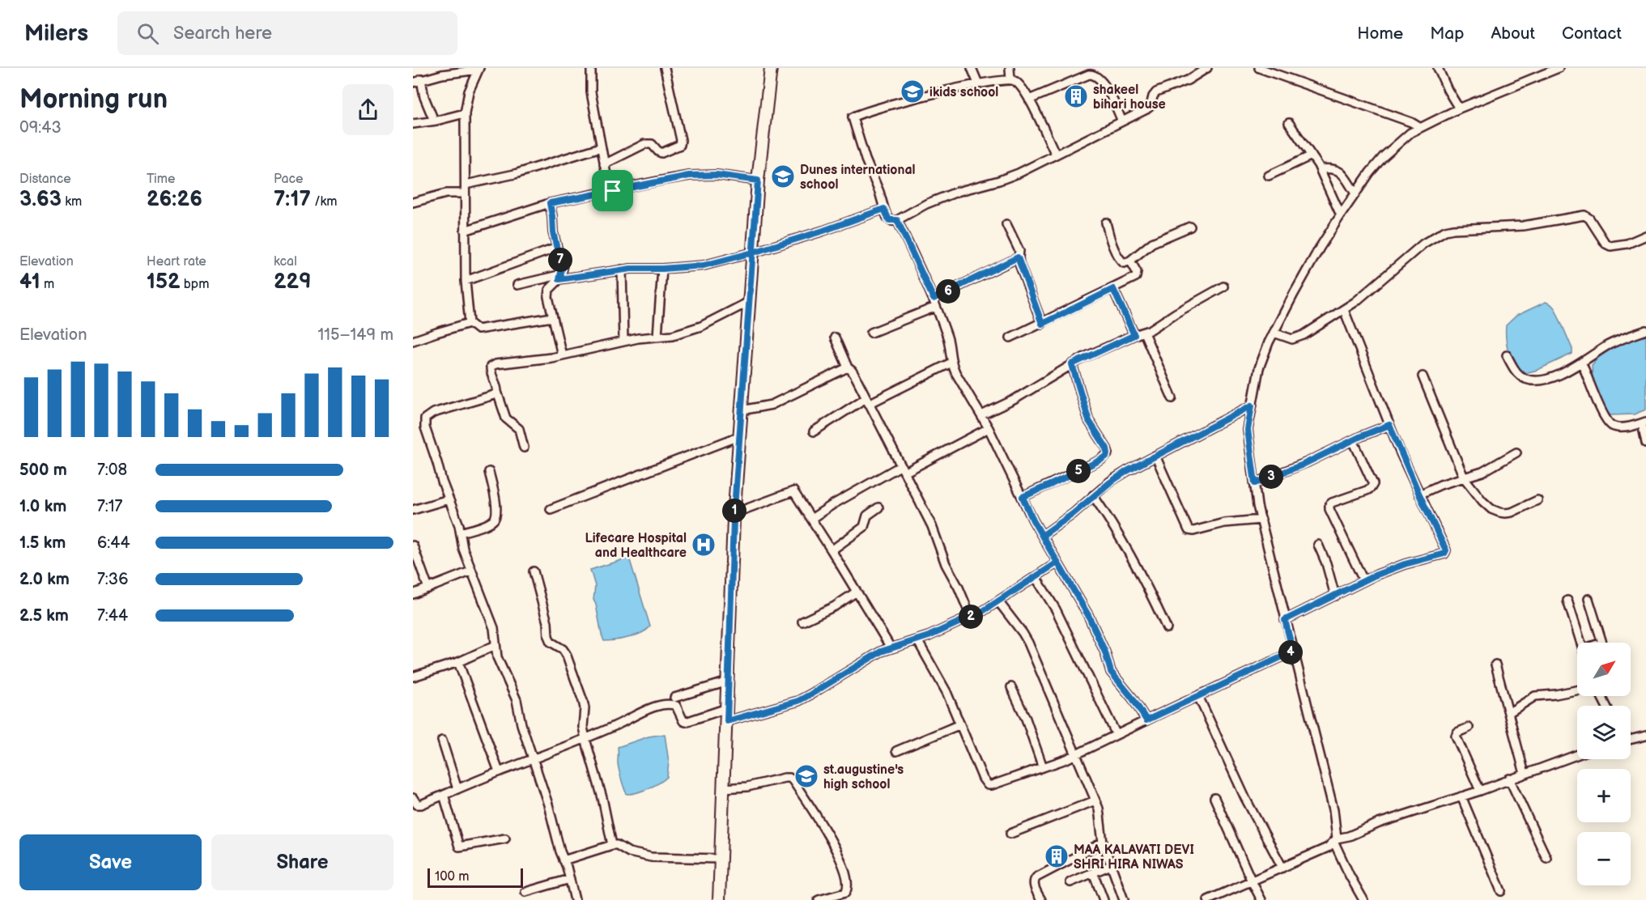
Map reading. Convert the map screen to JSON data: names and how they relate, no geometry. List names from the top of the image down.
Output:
{
  "places": {
    "school or university": ["ikids school", "Dunes international school", "st.augustine's high school"],
    "building": ["shakeel bihari house", "MAA KALAVATI DEVI SHRI HIRA NIWAS"],
    "hospital": ["Lifecare Hospital and Healthcare"]
  },
  "scale_bar": "100 m",
  "north": "top right",
  "page": {
    "header": "Milers",
    "search": "Search here",
    "nav": [
      "Home",
      "Map",
      "About",
      "Contact"
    ],
    "heading": ["Morning run", "09:43"],
    "stats": [
      ["Distance", "3.63 km"],
      ["Time", "26:26"],
      ["Pace", "7:17 /km"],
      ["Elevation", "41 m"],
      ["Heart rate", "152 bpm"],
      ["kcal", "229"]
    ],
    "pins": [
      "7",
      "6",
      "5",
      "3",
      "1",
      "2",
      "4"
    ],
    "chart": ["Elevation", "115–149 m"],
    "list": [
      {
        "name": "500 m",
        "note": "7:08"
      },
      {
        "name": "1.0 km",
        "note": "7:17"
      },
      {
        "name": "1.5 km",
        "note": "6:44"
      },
      {
        "name": "2.0 km",
        "note": "7:36"
      },
      {
        "name": "2.5 km",
        "note": "7:44"
      }
    ],
    "map_buttons": ["+", "−"],
    "buttons": ["Save", "Share"],
    "scale": "100 m"
  }
}
